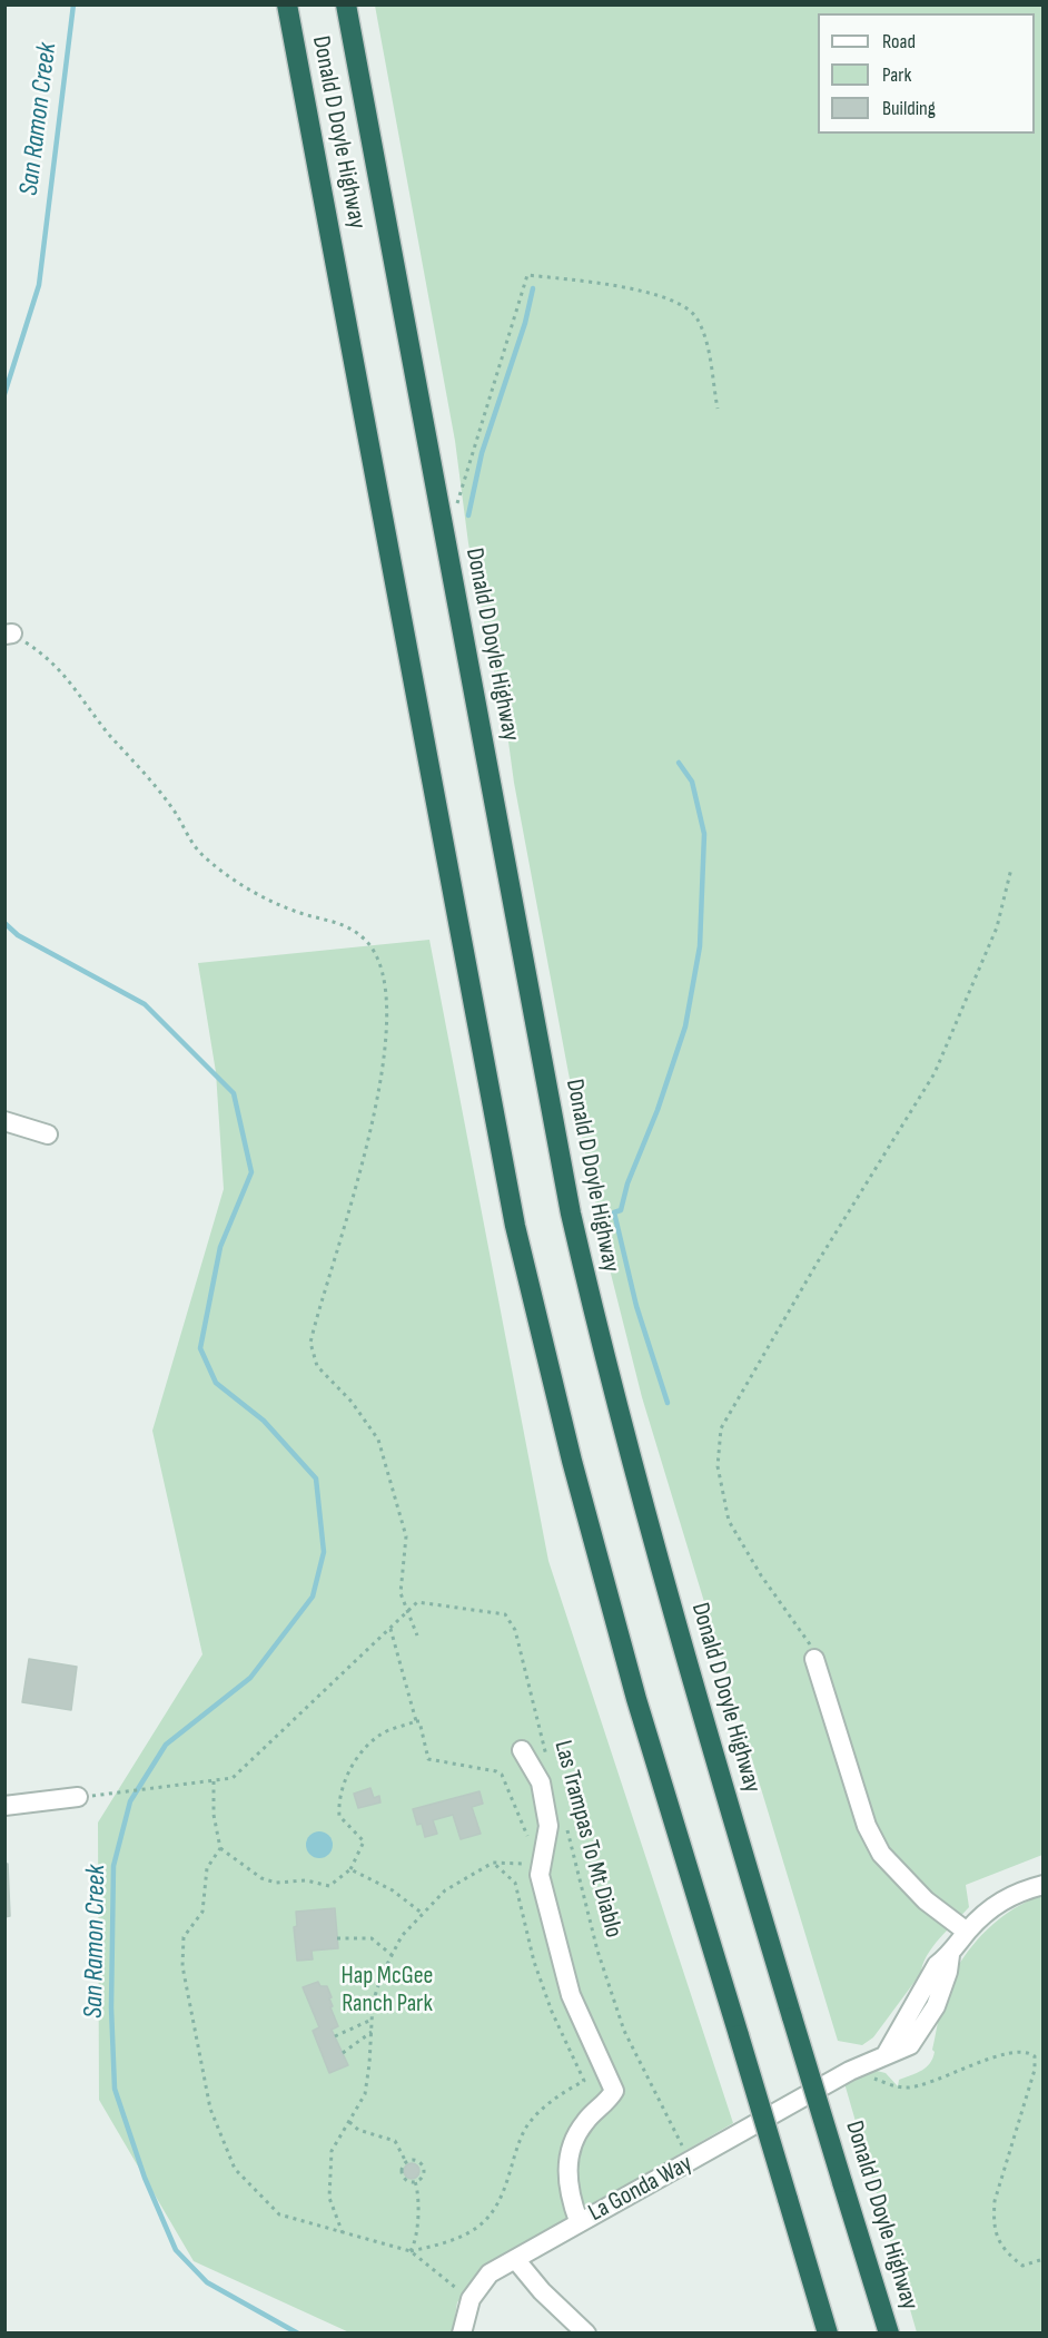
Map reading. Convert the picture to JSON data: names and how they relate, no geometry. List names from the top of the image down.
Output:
{
  "streets": {
    "highway": ["Donald D Doyle Highway"],
    "street": ["La Gonda Way"],
    "path": ["Las Trampas To Mt Diablo"]
  },
  "crossings": [
    ["Las Trampas To Mt Diablo", "La Gonda Way"]
  ],
  "water": ["San Ramon Creek"],
  "parks": ["Hap McGee Ranch Park"],
  "legend": ["Road", "Park", "Building"]
}
